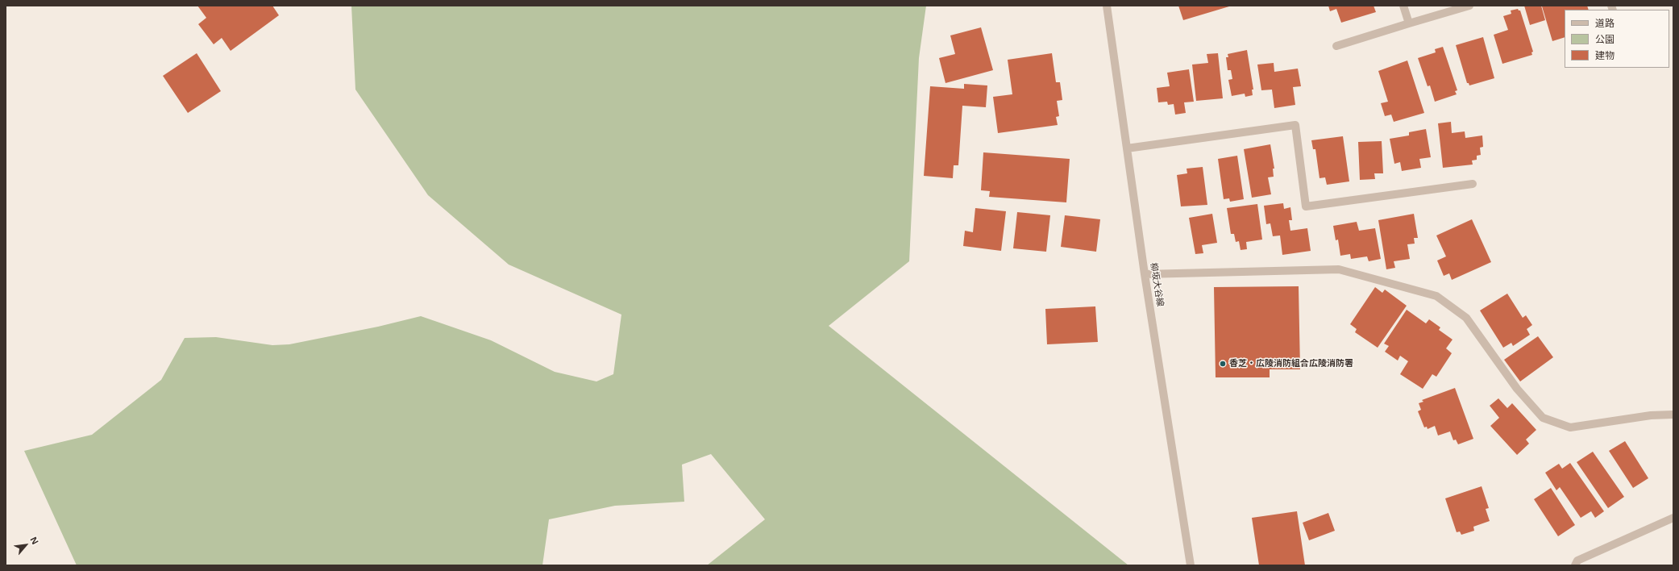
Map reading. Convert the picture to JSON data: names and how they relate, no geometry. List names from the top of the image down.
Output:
{
  "streets": {
    "street": ["柳坂大谷線"]
  },
  "places": ["香芝・広陵消防組合広陵消防署"],
  "legend": ["道路", "公園", "建物"],
  "north": "top right"
}
